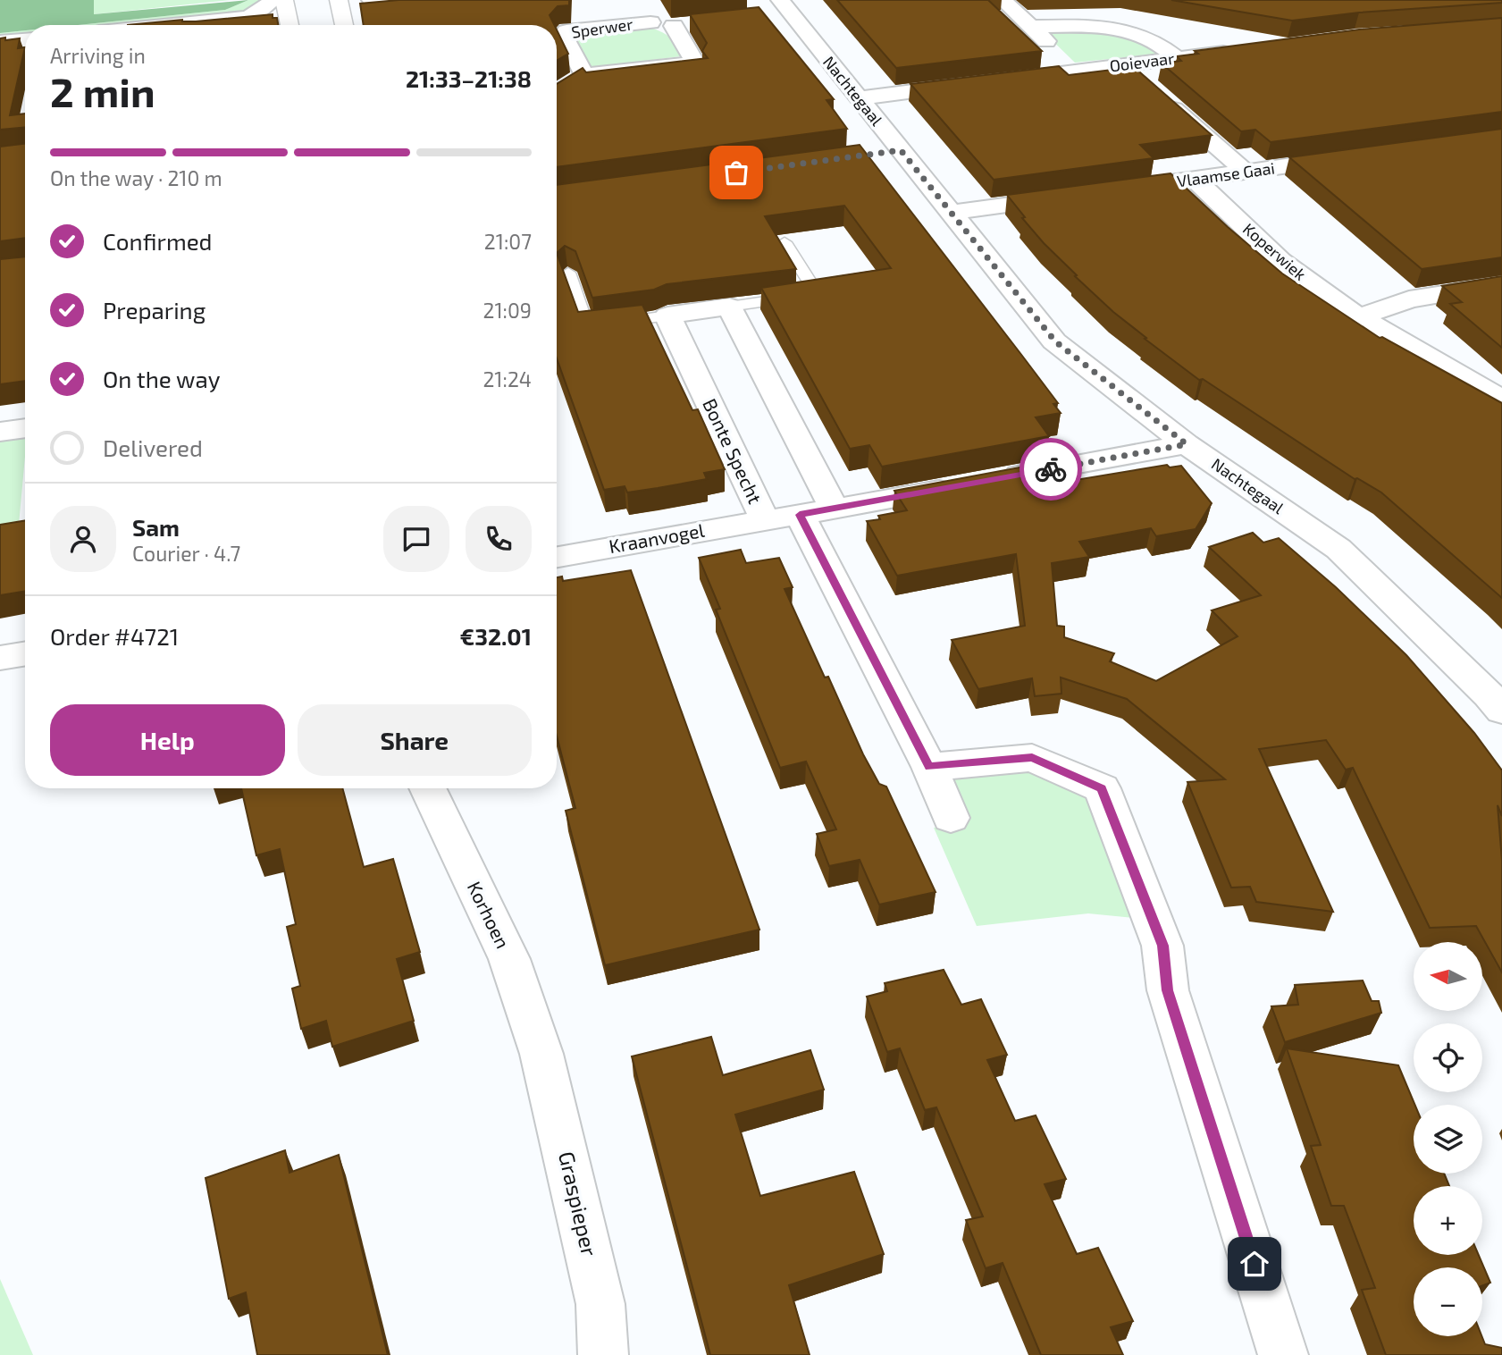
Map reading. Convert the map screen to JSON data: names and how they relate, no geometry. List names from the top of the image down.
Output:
{
  "streets": {
    "street": [
      "Sperwer",
      "Ooievaar",
      "Nachtegaal",
      "Vlaamse Gaai",
      "Koperwiek",
      "Bonte Specht",
      "Kraanvogel",
      "Korhoen",
      "Graspieper"
    ]
  },
  "crossings": [
    ["Vlaamse Gaai", "Koperwiek"],
    ["Bonte Specht", "Kraanvogel"],
    ["Korhoen", "Graspieper"]
  ],
  "north": "left",
  "page": {
    "heading": ["2 min", "Arriving in", "21:33–21:38"],
    "panel": [
      "Sam",
      "Courier · 4.7",
      "Order #4721",
      "€32.01"
    ],
    "bar": "On the way · 210 m",
    "list": [
      ["Confirmed", "21:07"],
      ["Preparing", "21:09"],
      ["On the way", "21:24"],
      "Delivered"
    ],
    "buttons": ["Help", "Share"],
    "map_buttons": ["+", "−"]
  }
}
